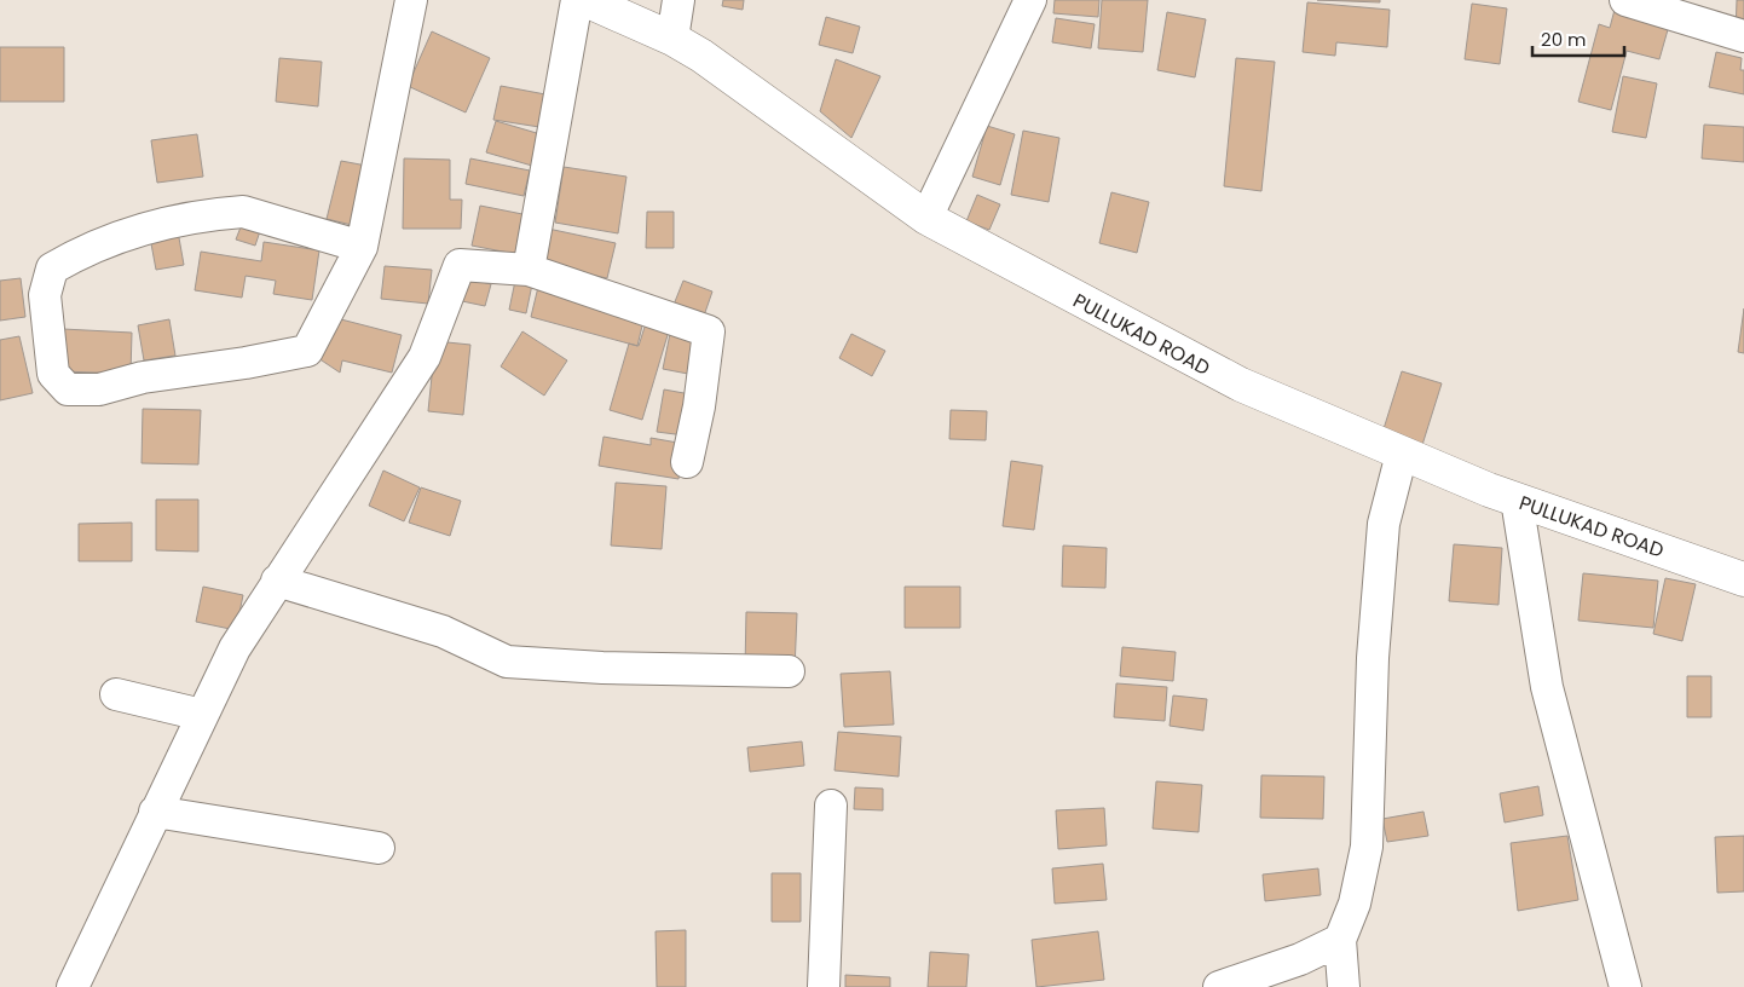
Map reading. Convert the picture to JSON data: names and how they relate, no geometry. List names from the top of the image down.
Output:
{
  "streets": {
    "street": ["PULLUKAD ROAD"]
  },
  "scale_bar": "20 m"
}
